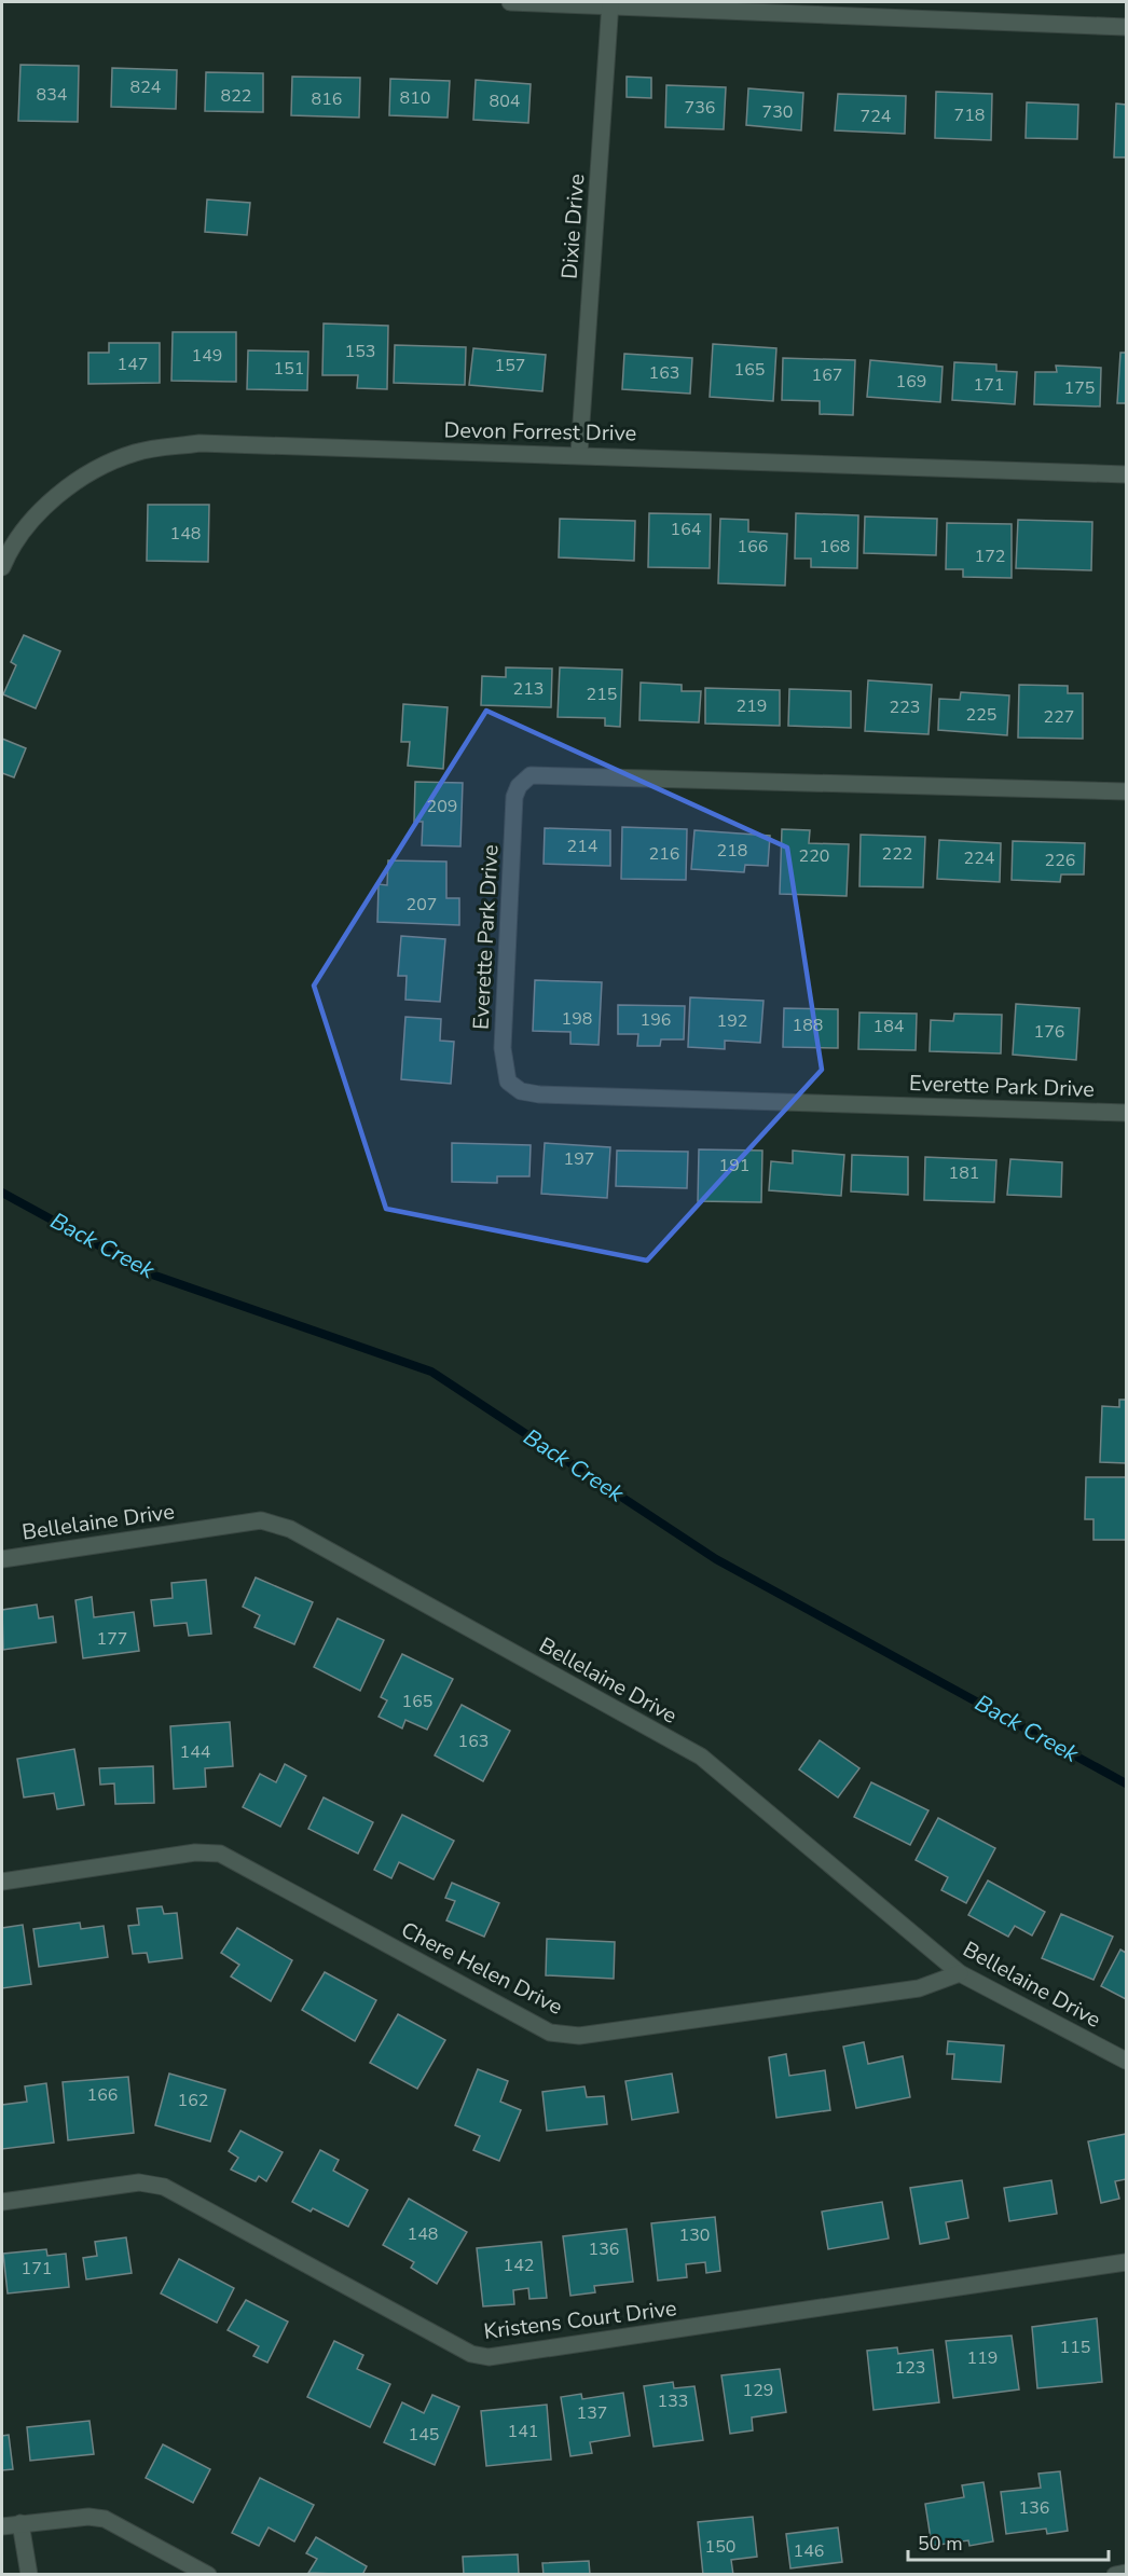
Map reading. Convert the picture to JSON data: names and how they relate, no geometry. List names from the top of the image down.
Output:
{
  "streets": {
    "street": [
      "Dixie Drive",
      "Devon Forrest Drive",
      "Everette Park Drive",
      "Bellelaine Drive",
      "Chere Helen Drive",
      "Kristens Court Drive"
    ]
  },
  "crossings": [
    ["Dixie Drive", "Devon Forrest Drive"],
    ["Bellelaine Drive", "Chere Helen Drive"]
  ],
  "water": ["Back Creek"],
  "house_numbers": [
    "824",
    "834",
    "822",
    "810",
    "816",
    "804",
    "736",
    "730",
    "718",
    "724",
    "153",
    "149",
    "147",
    "157",
    "151",
    "165",
    "163",
    "167",
    "169",
    "171",
    "175",
    "164",
    "148",
    "166",
    "168",
    "172",
    "213",
    "215",
    "219",
    "223",
    "225",
    "227",
    "209",
    "214",
    "218",
    "216",
    "222",
    "220",
    "224",
    "226",
    "207",
    "198",
    "196",
    "192",
    "188",
    "184",
    "176",
    "197",
    "191",
    "181",
    "177",
    "165",
    "163",
    "144",
    "166",
    "162",
    "148",
    "130",
    "136",
    "142",
    "171",
    "115",
    "119",
    "123",
    "129",
    "133",
    "137",
    "141",
    "145",
    "136",
    "150",
    "146"
  ],
  "scale_bar": "50 m"
}
